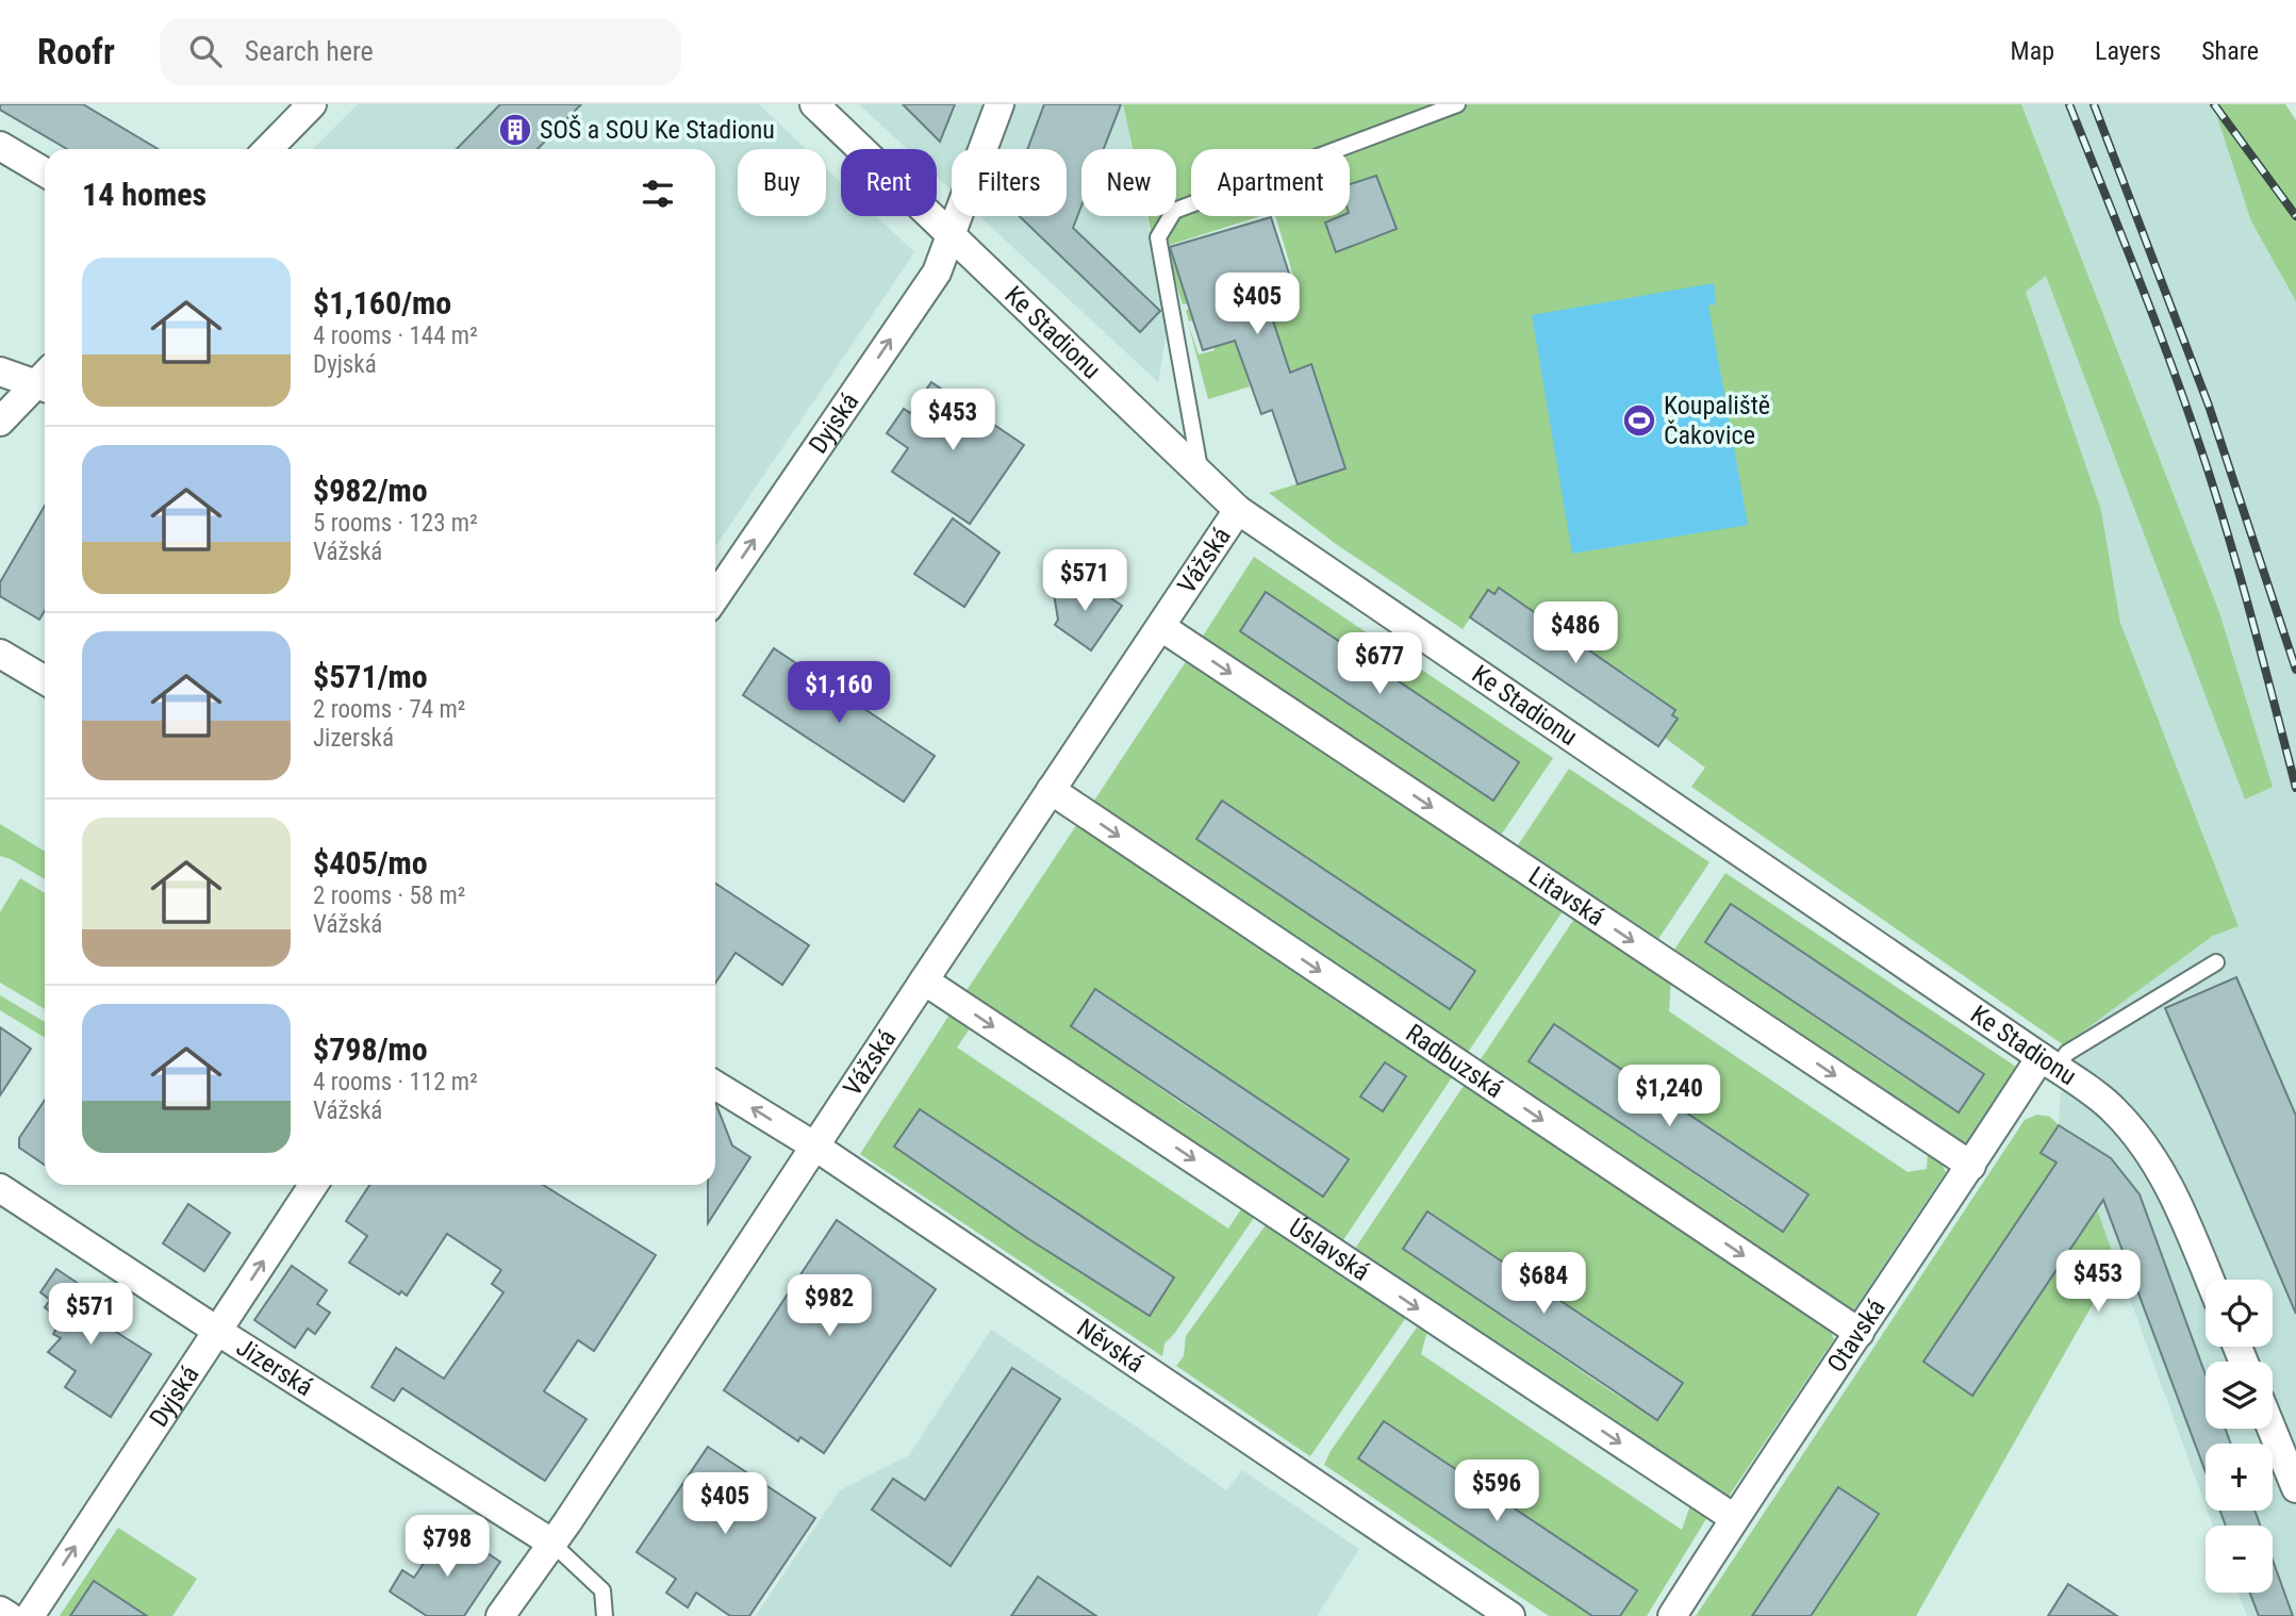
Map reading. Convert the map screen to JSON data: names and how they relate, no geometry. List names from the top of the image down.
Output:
{
  "streets": {
    "street": [
      "Ke Stadionu",
      "Dyjská",
      "Vážská",
      "Litavská",
      "Radbuzská",
      "Úslavská",
      "Otavská",
      "Něvská",
      "Jizerská"
    ]
  },
  "crossings": [
    ["Ke Stadionu", "Dyjská"],
    ["Ke Stadionu", "Vážská"],
    ["Ke Stadionu", "Otavská"],
    ["Dyjská", "Jizerská"],
    ["Vážská", "Litavská"],
    ["Vážská", "Radbuzská"],
    ["Vážská", "Úslavská"],
    ["Vážská", "Něvská"],
    ["Vážská", "Jizerská"],
    ["Litavská", "Otavská"],
    ["Radbuzská", "Otavská"],
    ["Úslavská", "Otavská"]
  ],
  "one_way": [
    "Dyjská",
    "Litavská",
    "Radbuzská",
    "Úslavská"
  ],
  "places": {
    "building": ["SOŠ a SOU Ke Stadionu"],
    "sports": ["Koupaliště Čakovice"]
  },
  "page": {
    "header": "Roofr",
    "search": "Search here",
    "nav": ["Map", "Layers", "Share"],
    "chip": [
      "Buy",
      "Rent",
      "Filters",
      "New",
      "Apartment"
    ],
    "heading": "14 homes",
    "list": [
      {
        "name": "$1,160/mo",
        "note": "4 rooms · 144 m² · Dyjská"
      },
      {
        "name": "$982/mo",
        "note": "5 rooms · 123 m² · Vážská"
      },
      {
        "name": "$571/mo",
        "note": "2 rooms · 74 m² · Jizerská"
      },
      {
        "name": "$405/mo",
        "note": "2 rooms · 58 m² · Vážská"
      },
      {
        "name": "$798/mo",
        "note": "4 rooms · 112 m² · Vážská"
      }
    ],
    "price": [
      "$405",
      "$453",
      "$571",
      "$486",
      "$677",
      "$1,160",
      "$1,240",
      "$453",
      "$684",
      "$982",
      "$571",
      "$596",
      "$405",
      "$798"
    ],
    "map_buttons": ["+", "−"]
  }
}
